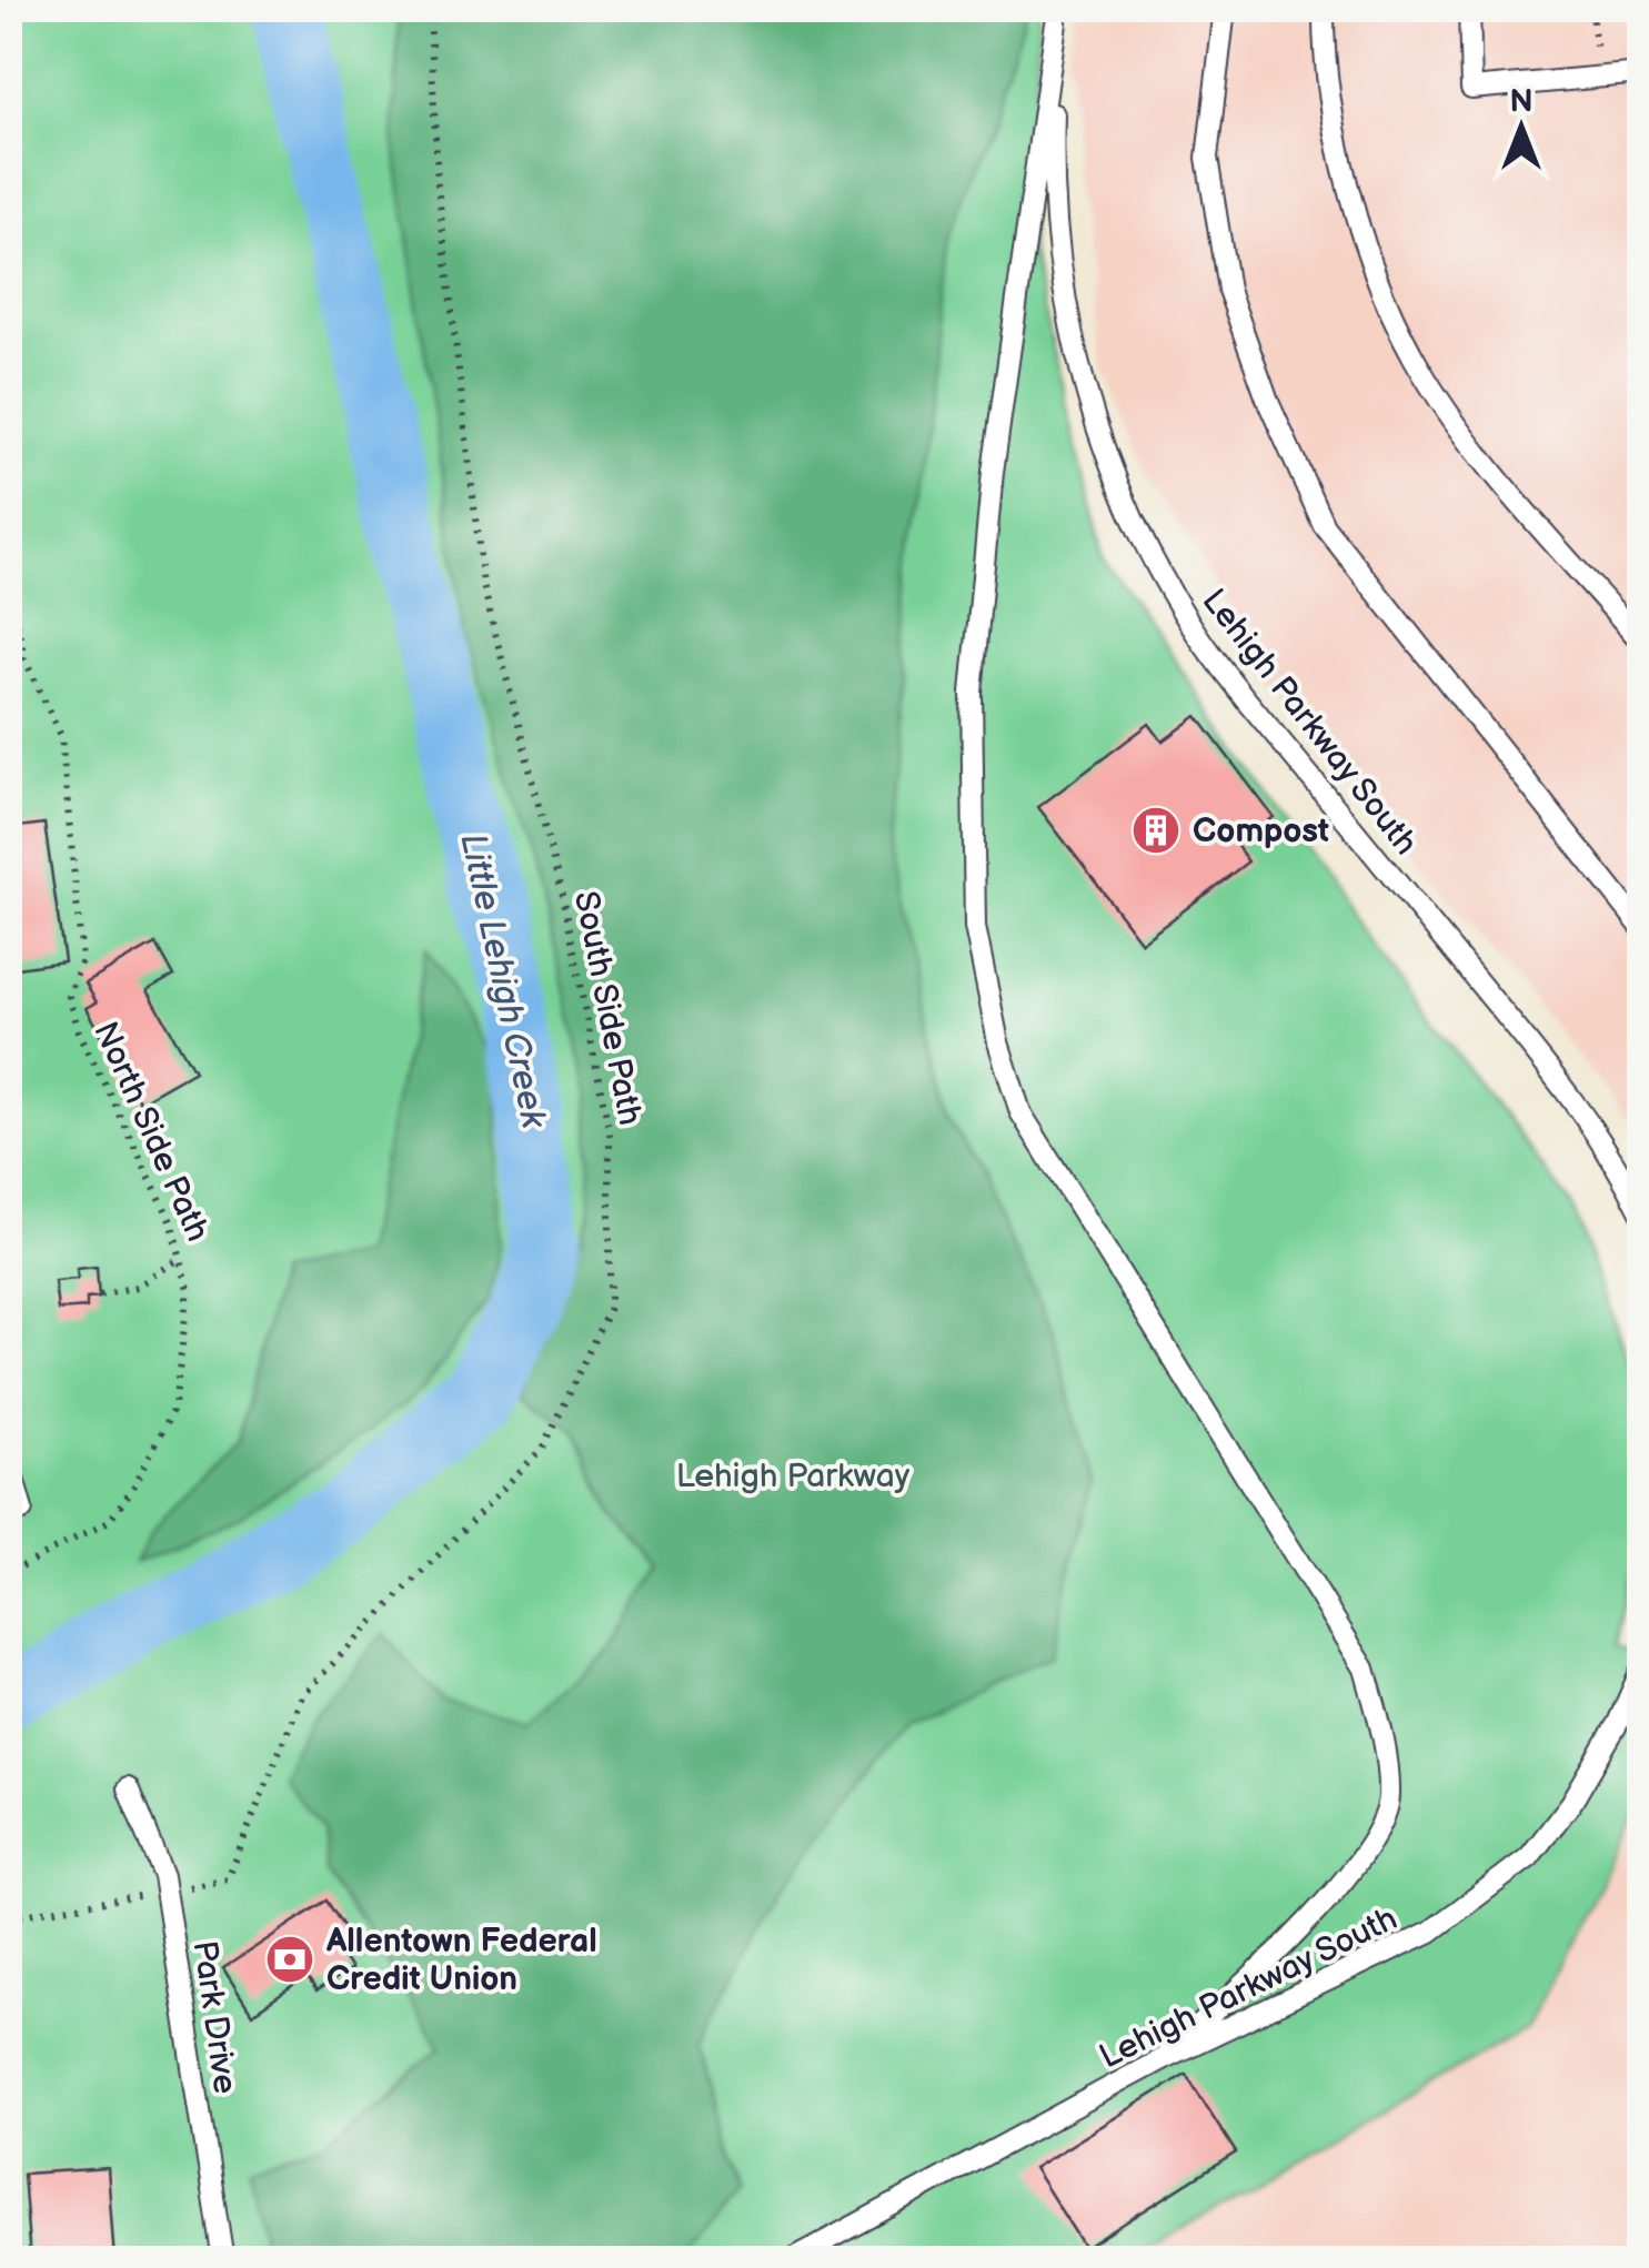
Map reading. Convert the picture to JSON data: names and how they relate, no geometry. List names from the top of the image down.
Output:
{
  "streets": {
    "lane": ["Lehigh Parkway South", "Park Drive"],
    "path": ["South Side Path", "North Side Path"]
  },
  "crossings": [
    ["South Side Path", "Park Drive"]
  ],
  "water": ["Little Lehigh Creek"],
  "parks": ["Lehigh Parkway"],
  "places": {
    "building": ["Compost"],
    "bank": ["Allentown Federal Credit Union"]
  },
  "north": "top"
}
